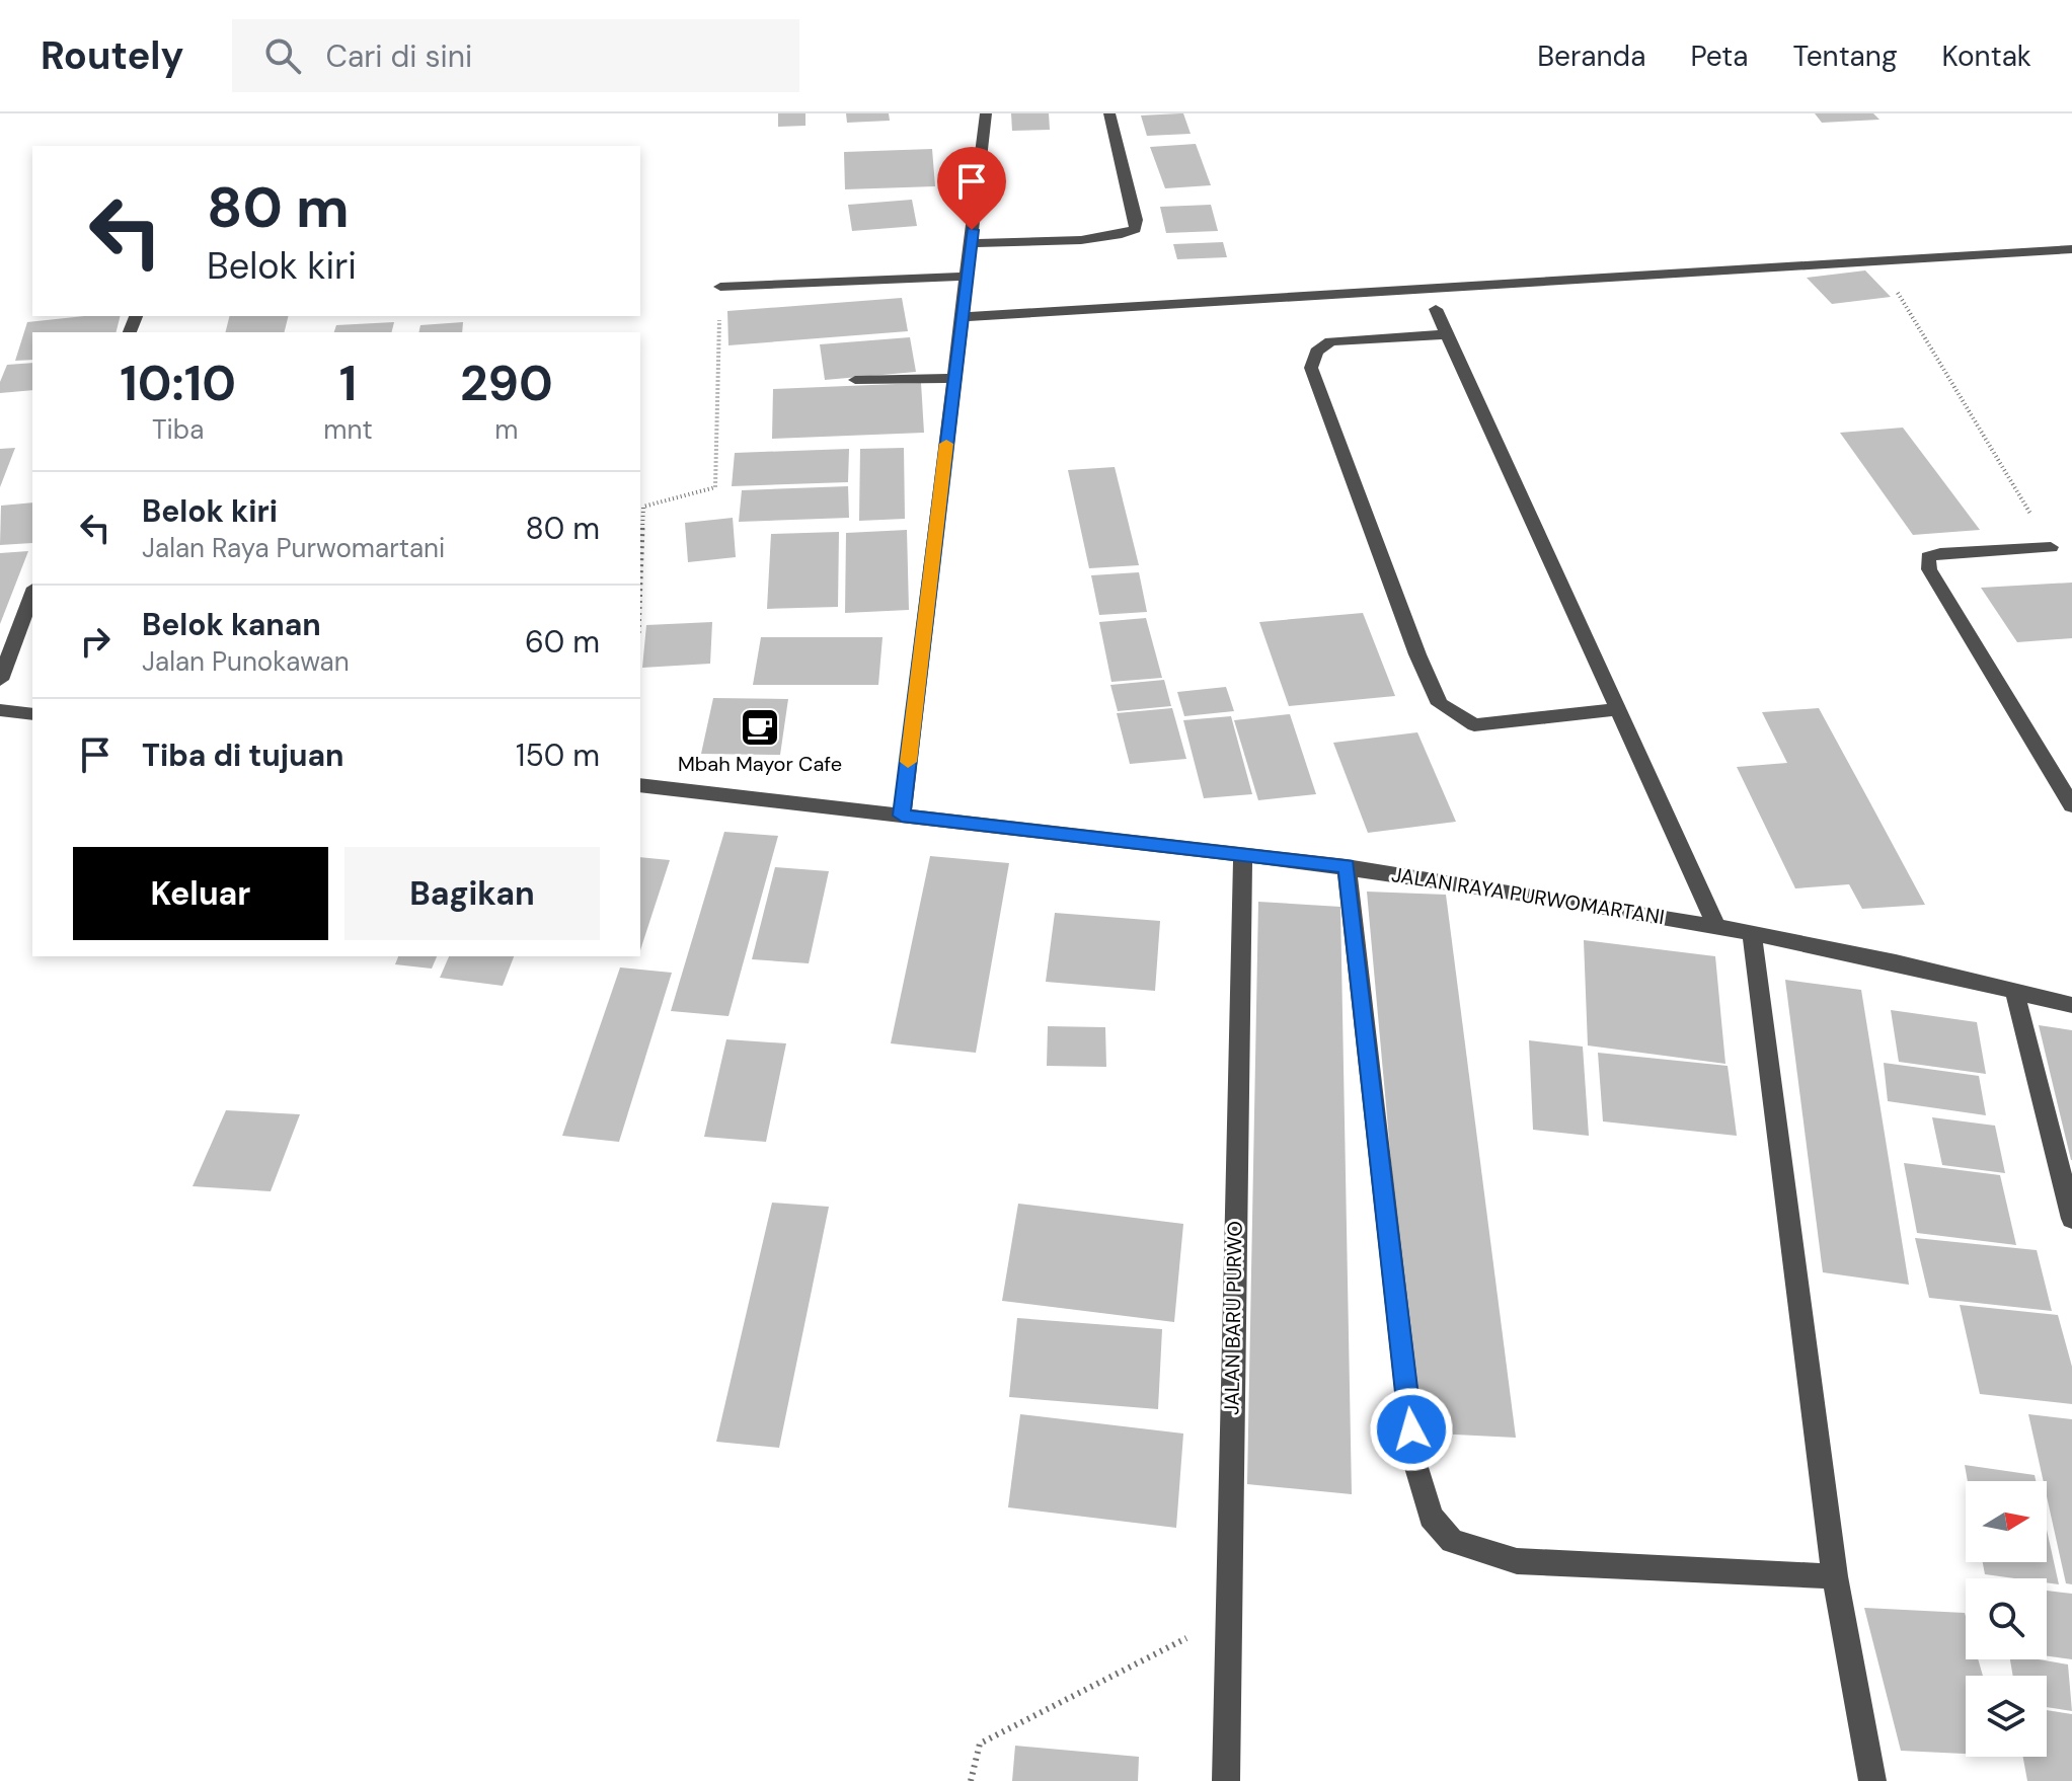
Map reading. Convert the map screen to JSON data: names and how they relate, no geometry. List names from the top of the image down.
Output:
{
  "streets": {
    "street": ["JALAN RAYA PURWOMARTANI", "JALAN BARU PURWO"]
  },
  "crossings": [
    ["JALAN RAYA PURWOMARTANI", "JALAN BARU PURWO"]
  ],
  "places": {
    "cafe": ["Mbah Mayor Cafe"]
  },
  "north": "right",
  "page": {
    "header": "Routely",
    "search": "Cari di sini",
    "nav": [
      "Beranda",
      "Peta",
      "Tentang",
      "Kontak"
    ],
    "turn": ["80 m", "Belok kiri"],
    "eta": [
      "10:10",
      "Tiba",
      "1",
      "mnt",
      "290",
      "m"
    ],
    "list": [
      {
        "name": "Belok kiri",
        "note": "Jalan Raya Purwomartani",
        "value": "80 m"
      },
      {
        "name": "Belok kanan",
        "note": "Jalan Punokawan",
        "value": "60 m"
      },
      {
        "name": "Tiba di tujuan",
        "value": "150 m"
      }
    ],
    "buttons": ["Keluar", "Bagikan"]
  }
}
